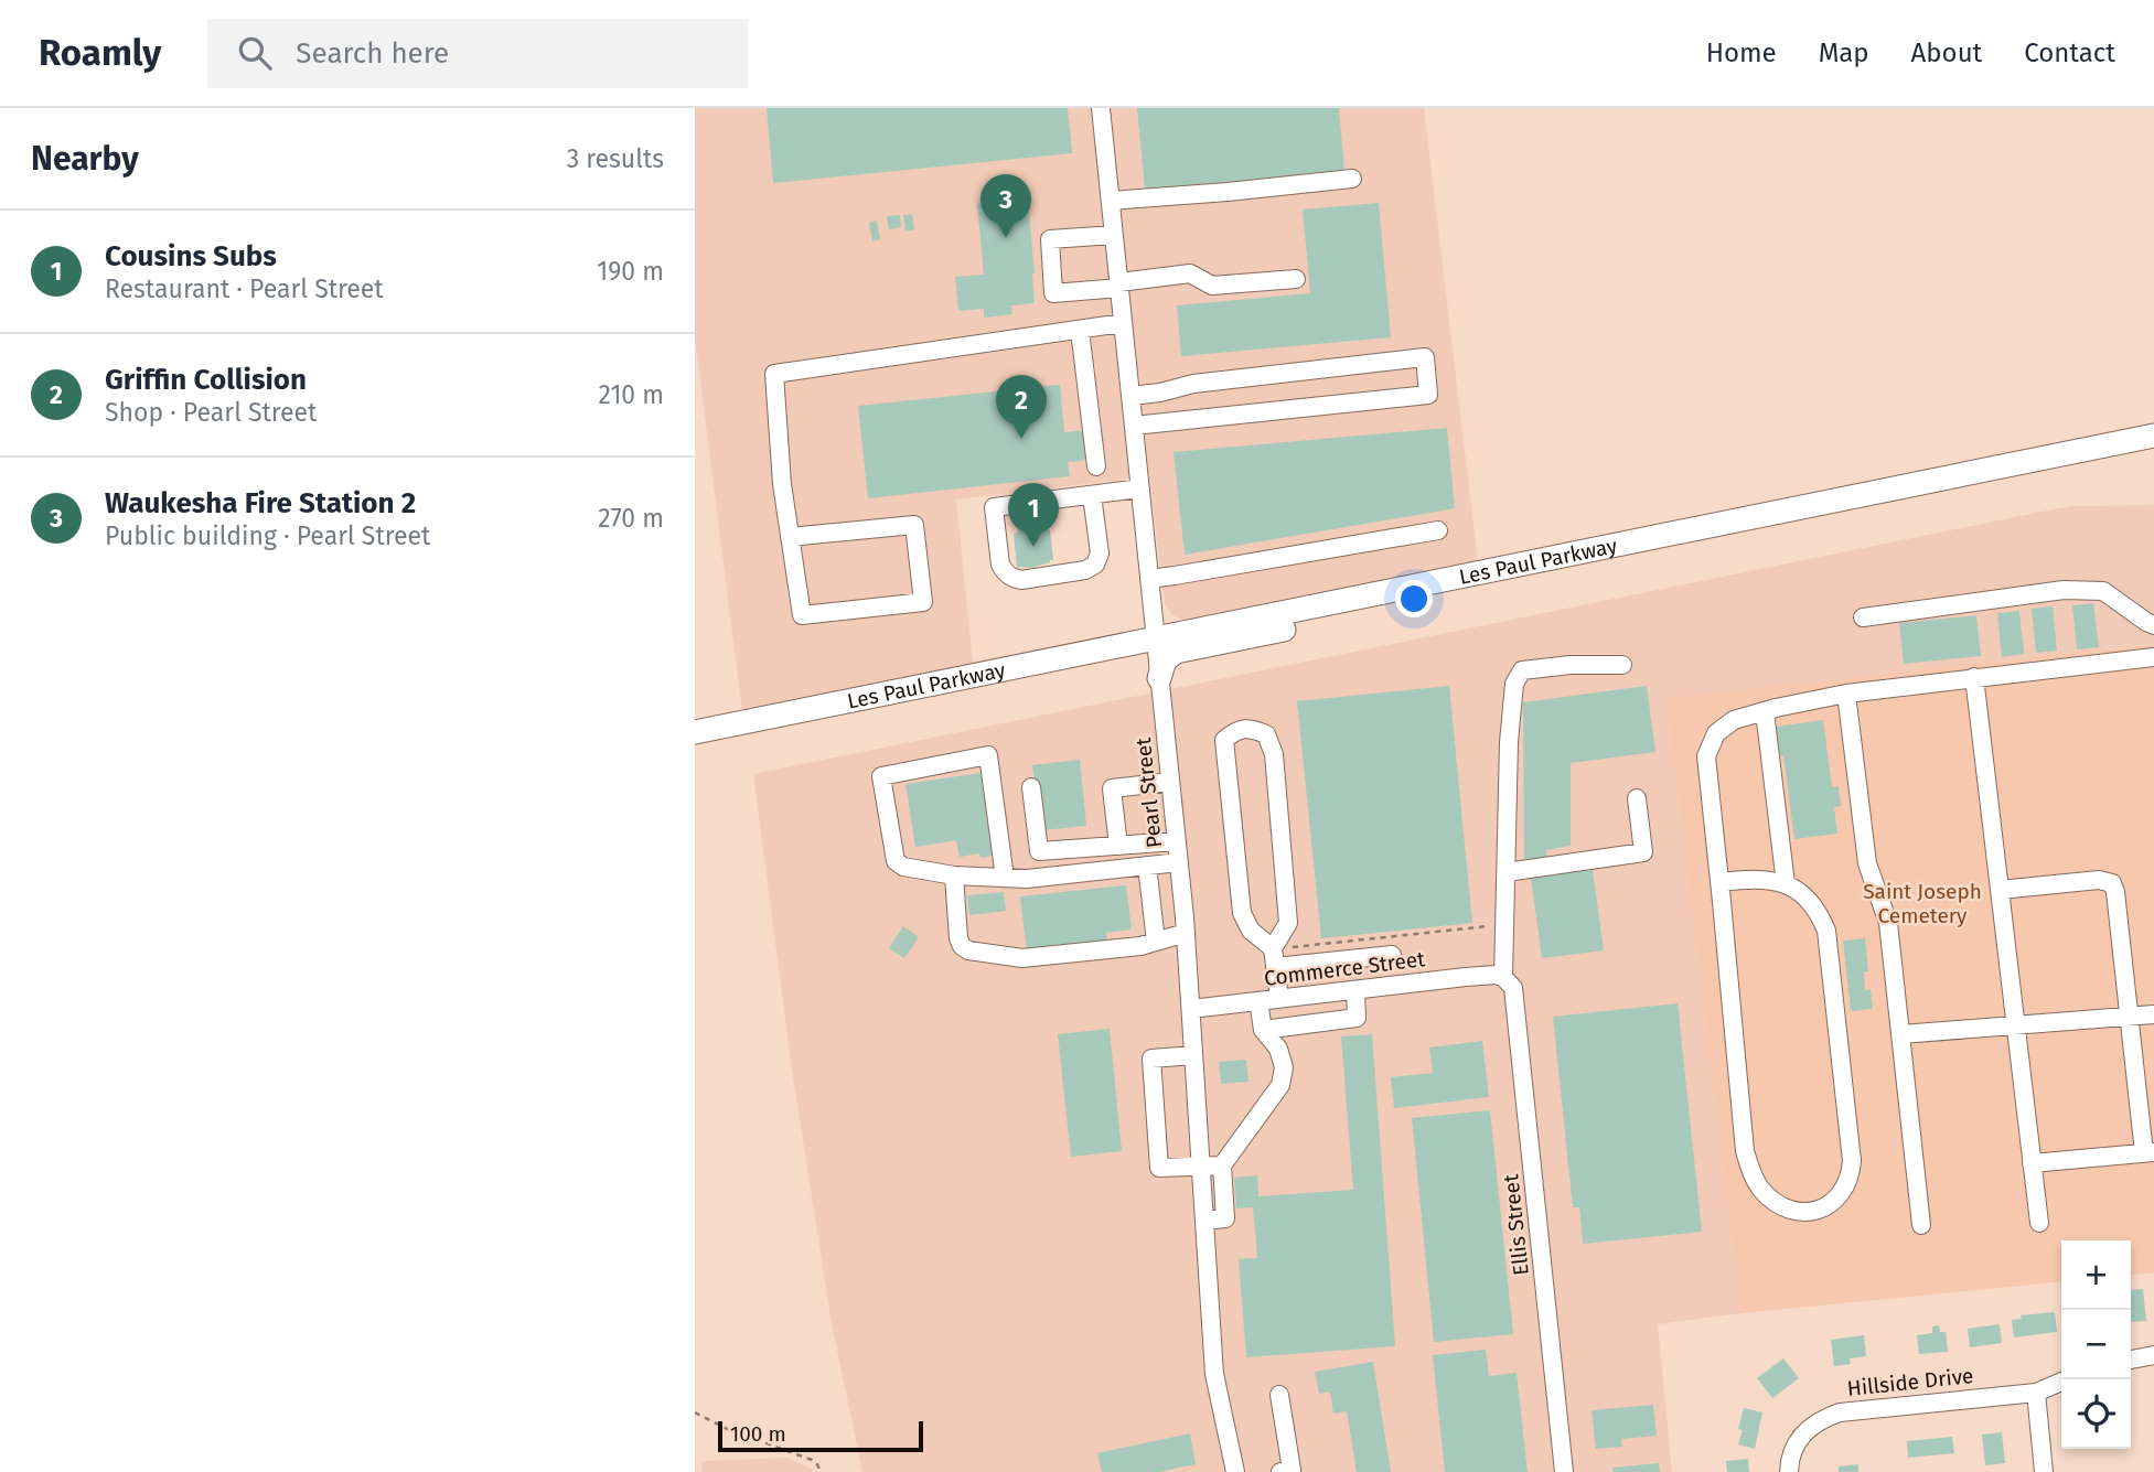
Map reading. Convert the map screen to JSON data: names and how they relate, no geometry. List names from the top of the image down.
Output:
{
  "streets": {
    "main road": ["Les Paul Parkway"],
    "street": [
      "Pearl Street",
      "Commerce Street",
      "Ellis Street",
      "Hillside Drive"
    ]
  },
  "crossings": [
    ["Les Paul Parkway", "Pearl Street"],
    ["Pearl Street", "Commerce Street"],
    ["Commerce Street", "Ellis Street"]
  ],
  "parks": ["Saint Joseph Cemetery"],
  "scale_bar": "100 m",
  "page": {
    "header": "Roamly",
    "search": "Search here",
    "nav": [
      "Home",
      "Map",
      "About",
      "Contact"
    ],
    "heading": ["Nearby", "3 results"],
    "pins": ["3", "2", "1"],
    "list": [
      {
        "mark": "1",
        "name": "Cousins Subs",
        "note": "Restaurant · Pearl Street",
        "value": "190 m"
      },
      {
        "mark": "2",
        "name": "Griffin Collision",
        "note": "Shop · Pearl Street",
        "value": "210 m"
      },
      {
        "mark": "3",
        "name": "Waukesha Fire Station 2",
        "note": "Public building · Pearl Street",
        "value": "270 m"
      }
    ],
    "map_buttons": ["+", "−"],
    "scale": "100 m"
  }
}
